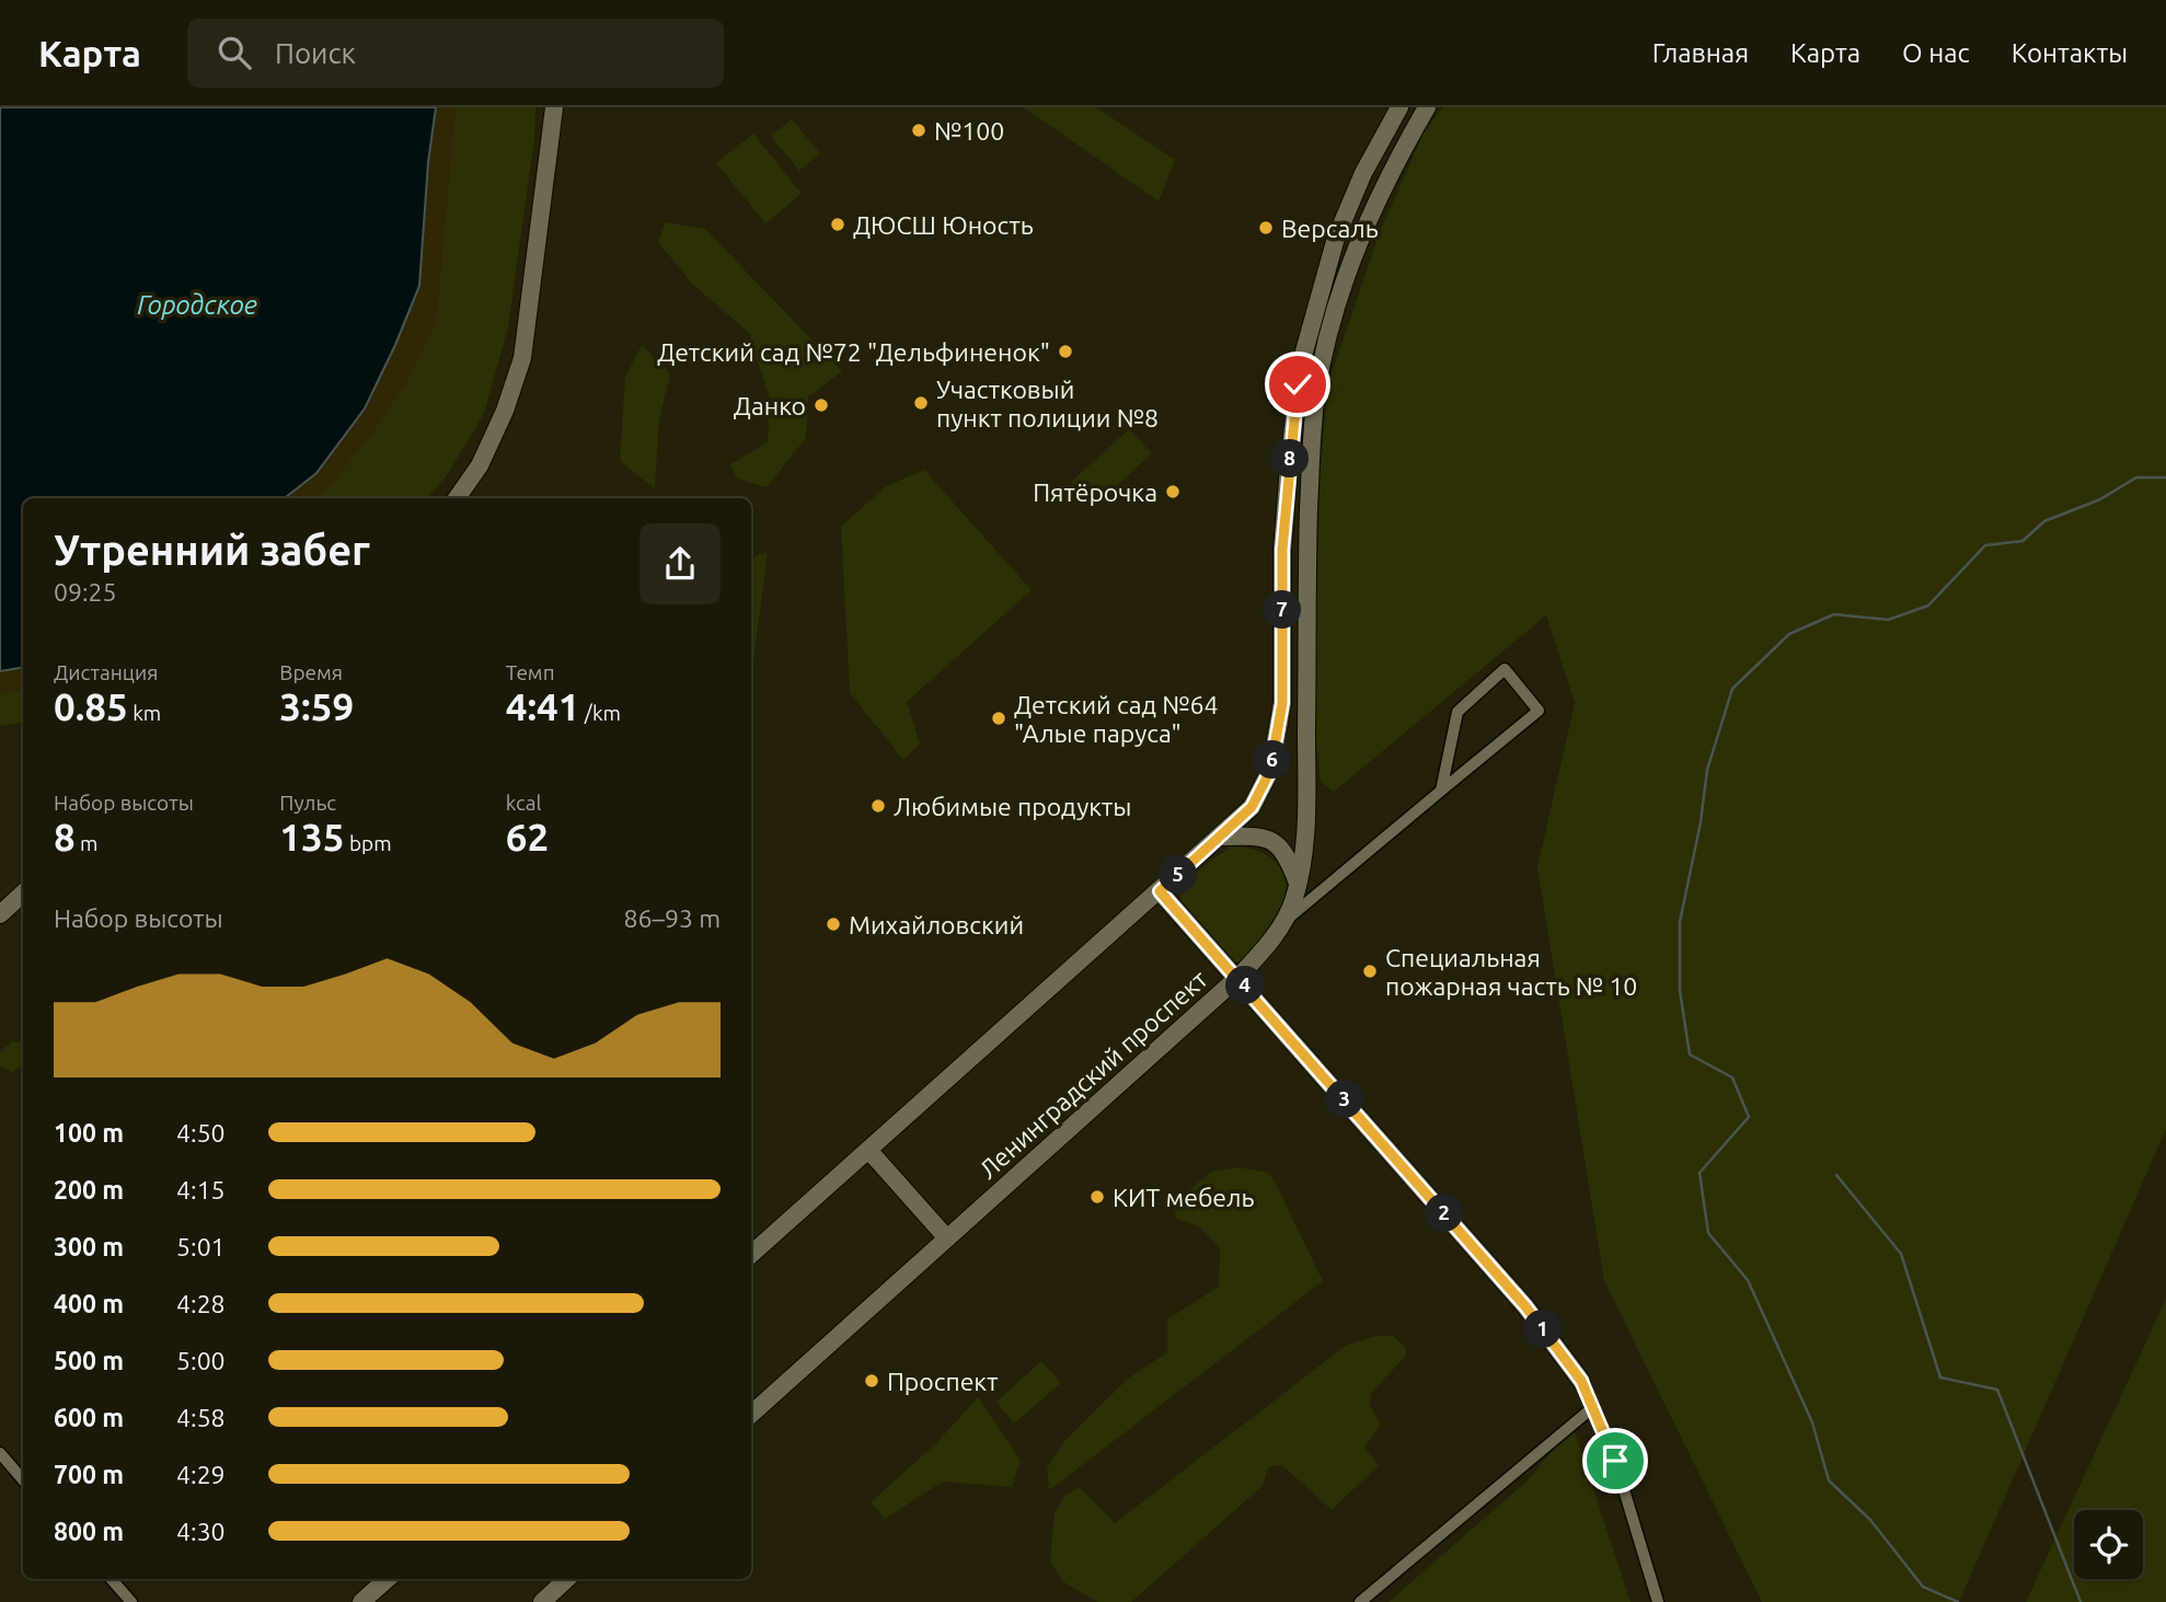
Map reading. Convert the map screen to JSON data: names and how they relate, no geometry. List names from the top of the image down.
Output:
{
  "streets": {
    "main road": ["Ленинградский проспект"]
  },
  "water": ["Городское"],
  "places": [
    "№100",
    "ДЮСШ Юность",
    "Версаль",
    "Детский сад №72 \"Дельфиненок\"",
    "Участковый пункт полиции №8",
    "Данко",
    "Пятёрочка",
    "Детский сад №64 \"Алые паруса\"",
    "Любимые продукты",
    "Михайловский",
    "Специальная пожарная часть № 10",
    "КИТ мебель",
    "Проспект"
  ],
  "page": {
    "header": "Карта",
    "search": "Поиск",
    "nav": [
      "Главная",
      "Карта",
      "О нас",
      "Контакты"
    ],
    "pins": [
      "8",
      "7",
      "6",
      "5",
      "4",
      "3",
      "2",
      "1"
    ],
    "heading": ["Утренний забег", "09:25"],
    "stats": [
      ["Дистанция", "0.85 km"],
      ["Время", "3:59"],
      ["Темп", "4:41 /km"],
      ["Набор высоты", "8 m"],
      ["Пульс", "135 bpm"],
      ["kcal", "62"]
    ],
    "chart": ["Набор высоты", "86–93 m"],
    "list": [
      {
        "name": "100 m",
        "note": "4:50"
      },
      {
        "name": "200 m",
        "note": "4:15"
      },
      {
        "name": "300 m",
        "note": "5:01"
      },
      {
        "name": "400 m",
        "note": "4:28"
      },
      {
        "name": "500 m",
        "note": "5:00"
      },
      {
        "name": "600 m",
        "note": "4:58"
      },
      {
        "name": "700 m",
        "note": "4:29"
      },
      {
        "name": "800 m",
        "note": "4:30"
      }
    ]
  }
}
